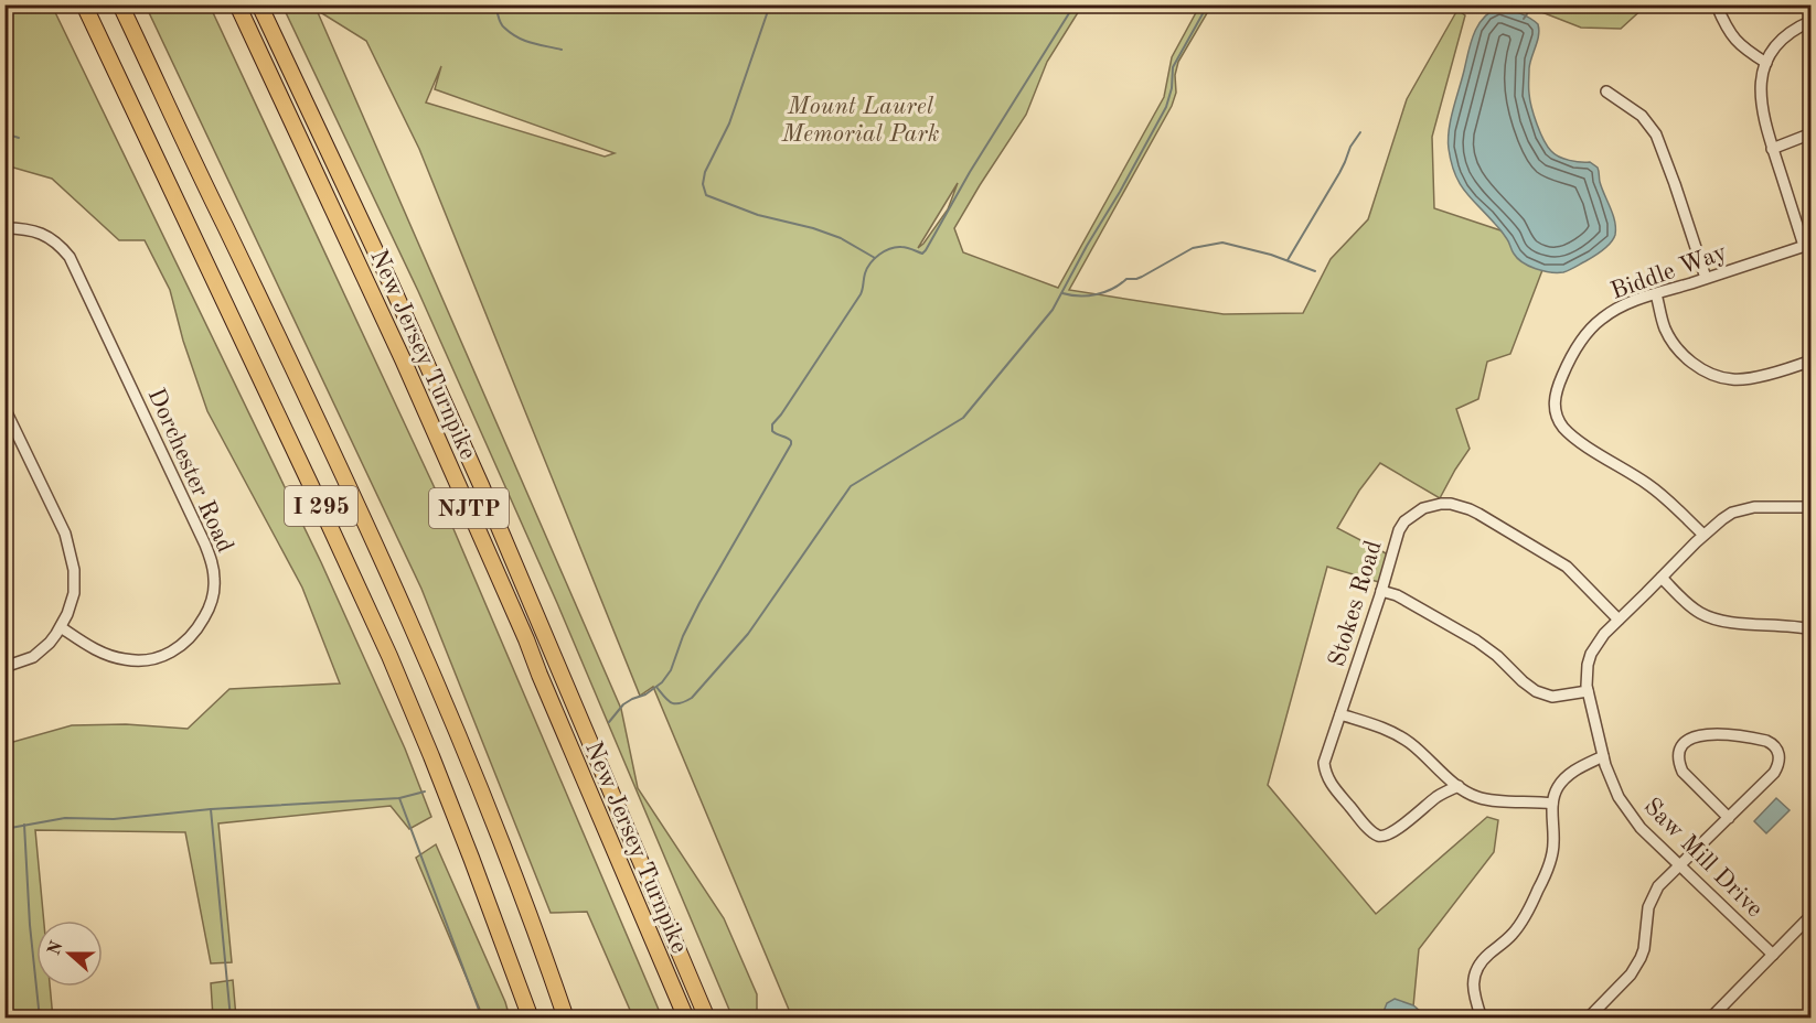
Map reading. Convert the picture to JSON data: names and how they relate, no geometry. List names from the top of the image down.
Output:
{
  "streets": {
    "highway": ["New Jersey Turnpike", "I 295", "NJTP"],
    "street": [
      "Biddle Way",
      "Dorchester Road",
      "Stokes Road",
      "Saw Mill Drive"
    ]
  },
  "crossings": [
    ["Biddle Way", "Saw Mill Drive"],
    ["Stokes Road", "Saw Mill Drive"]
  ],
  "parks": ["Mount Laurel Memorial Park"],
  "north": "left"
}
